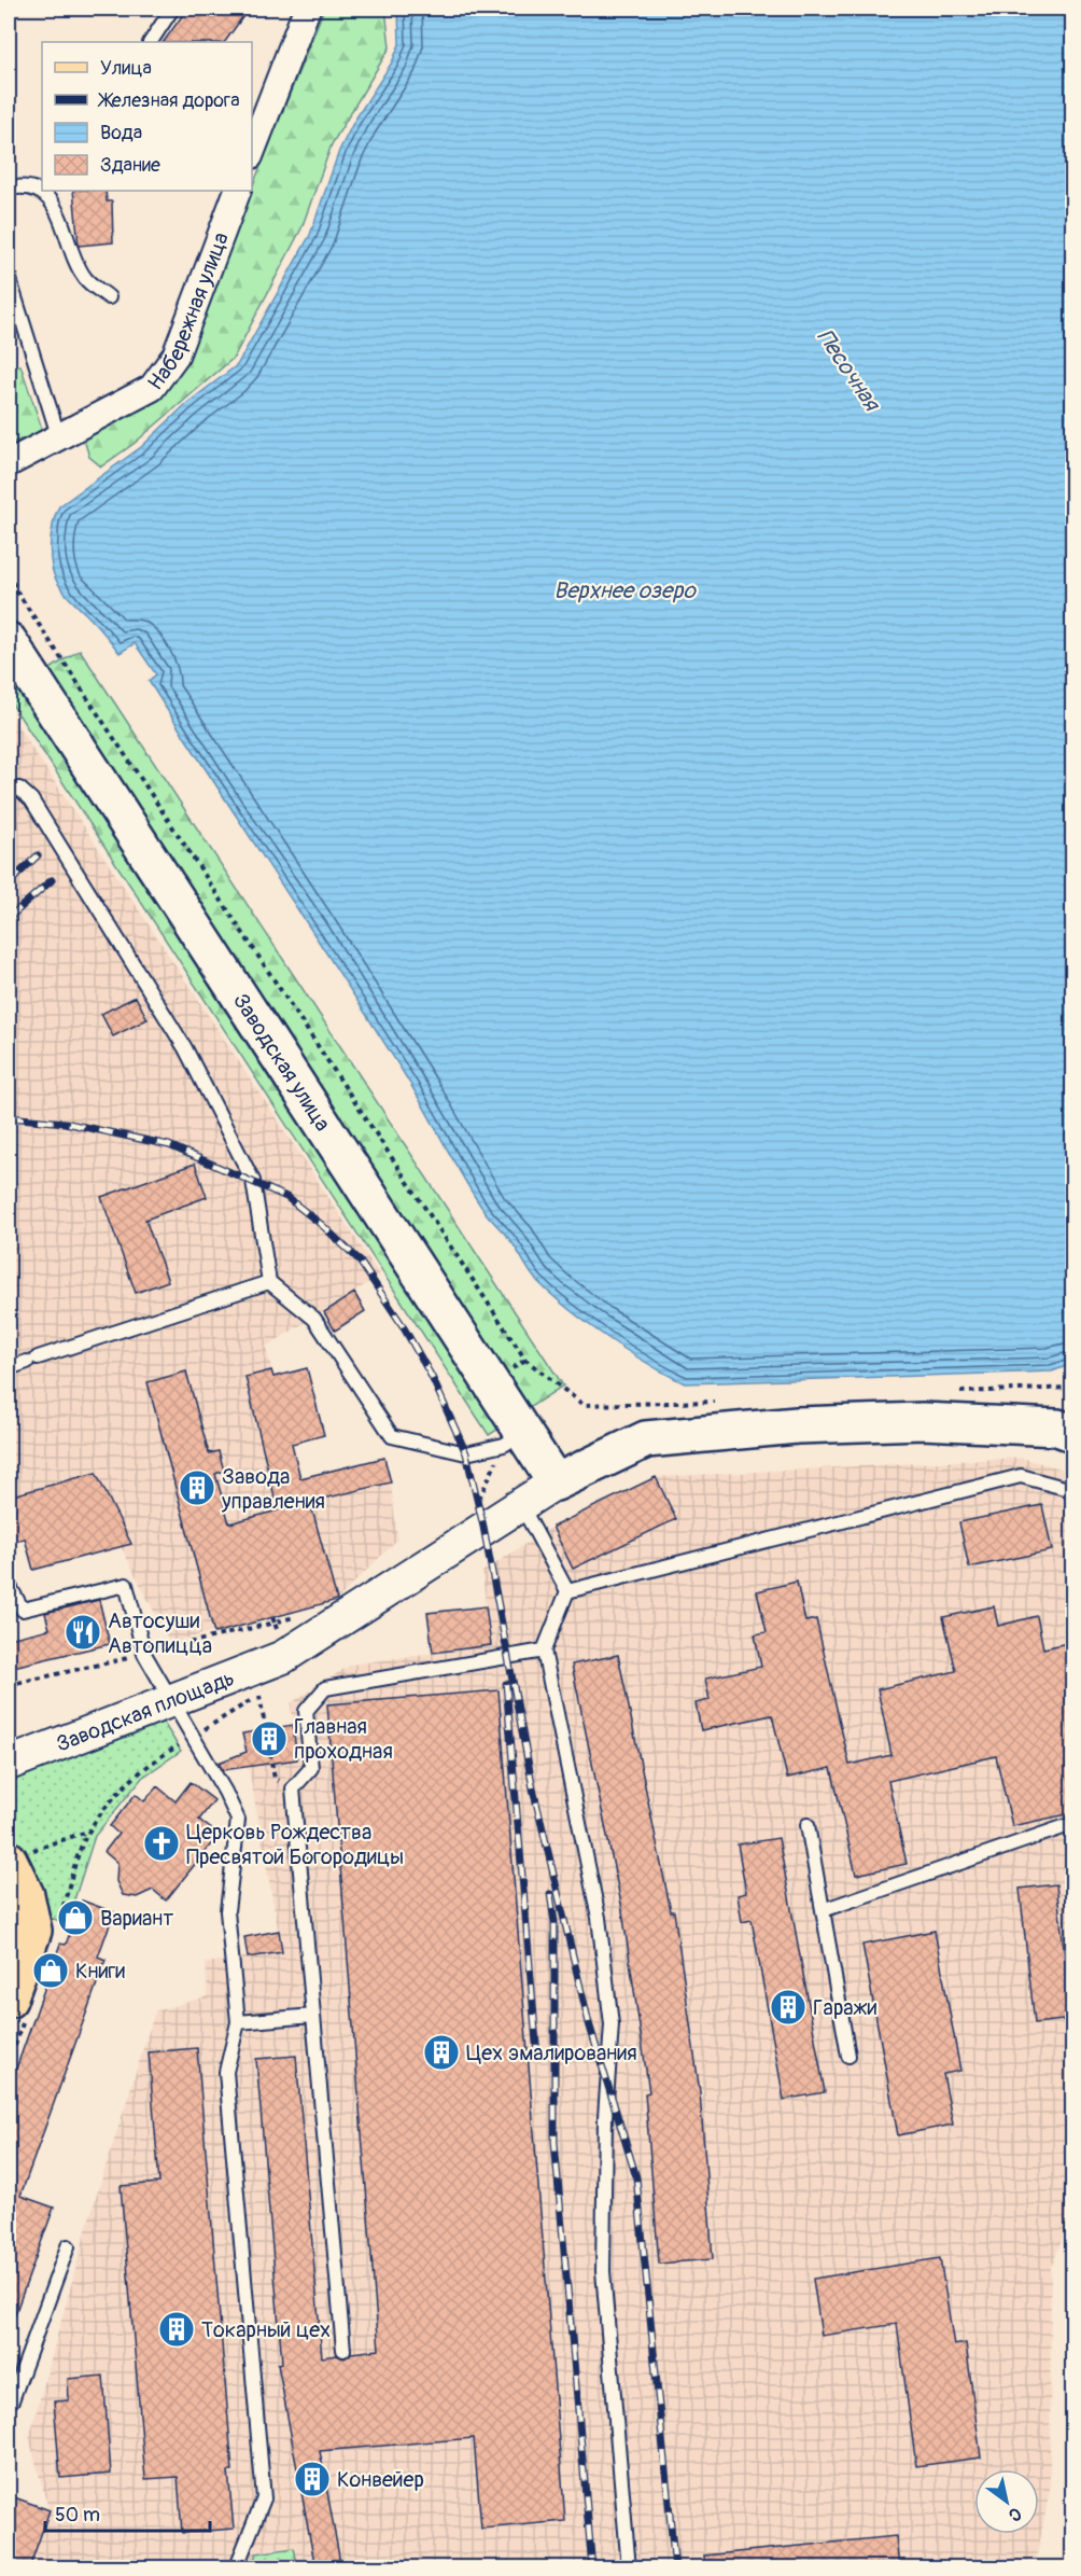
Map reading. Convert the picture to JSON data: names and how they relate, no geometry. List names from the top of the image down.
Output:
{
  "streets": {
    "main road": ["Заводская улица"],
    "street": ["Набережная улица", "Заводская площадь"]
  },
  "crossings": [
    ["Заводская улица", "Заводская площадь"]
  ],
  "water": ["Песочная", "Верхнее озеро"],
  "places": {
    "building": [
      "Завода управления",
      "Главная проходная",
      "Гаражи",
      "Цех эмалирования",
      "Токарный цех",
      "Конвейер"
    ],
    "restaurant": ["Автосуши Автопицца"],
    "church": ["Церковь Рождества Пресвятой Богородицы"],
    "shop": ["Вариант", "Книги"]
  },
  "legend": [
    "Улица",
    "Железная дорога",
    "Вода",
    "Здание"
  ],
  "scale_bar": "50 m",
  "north": "bottom right"
}
